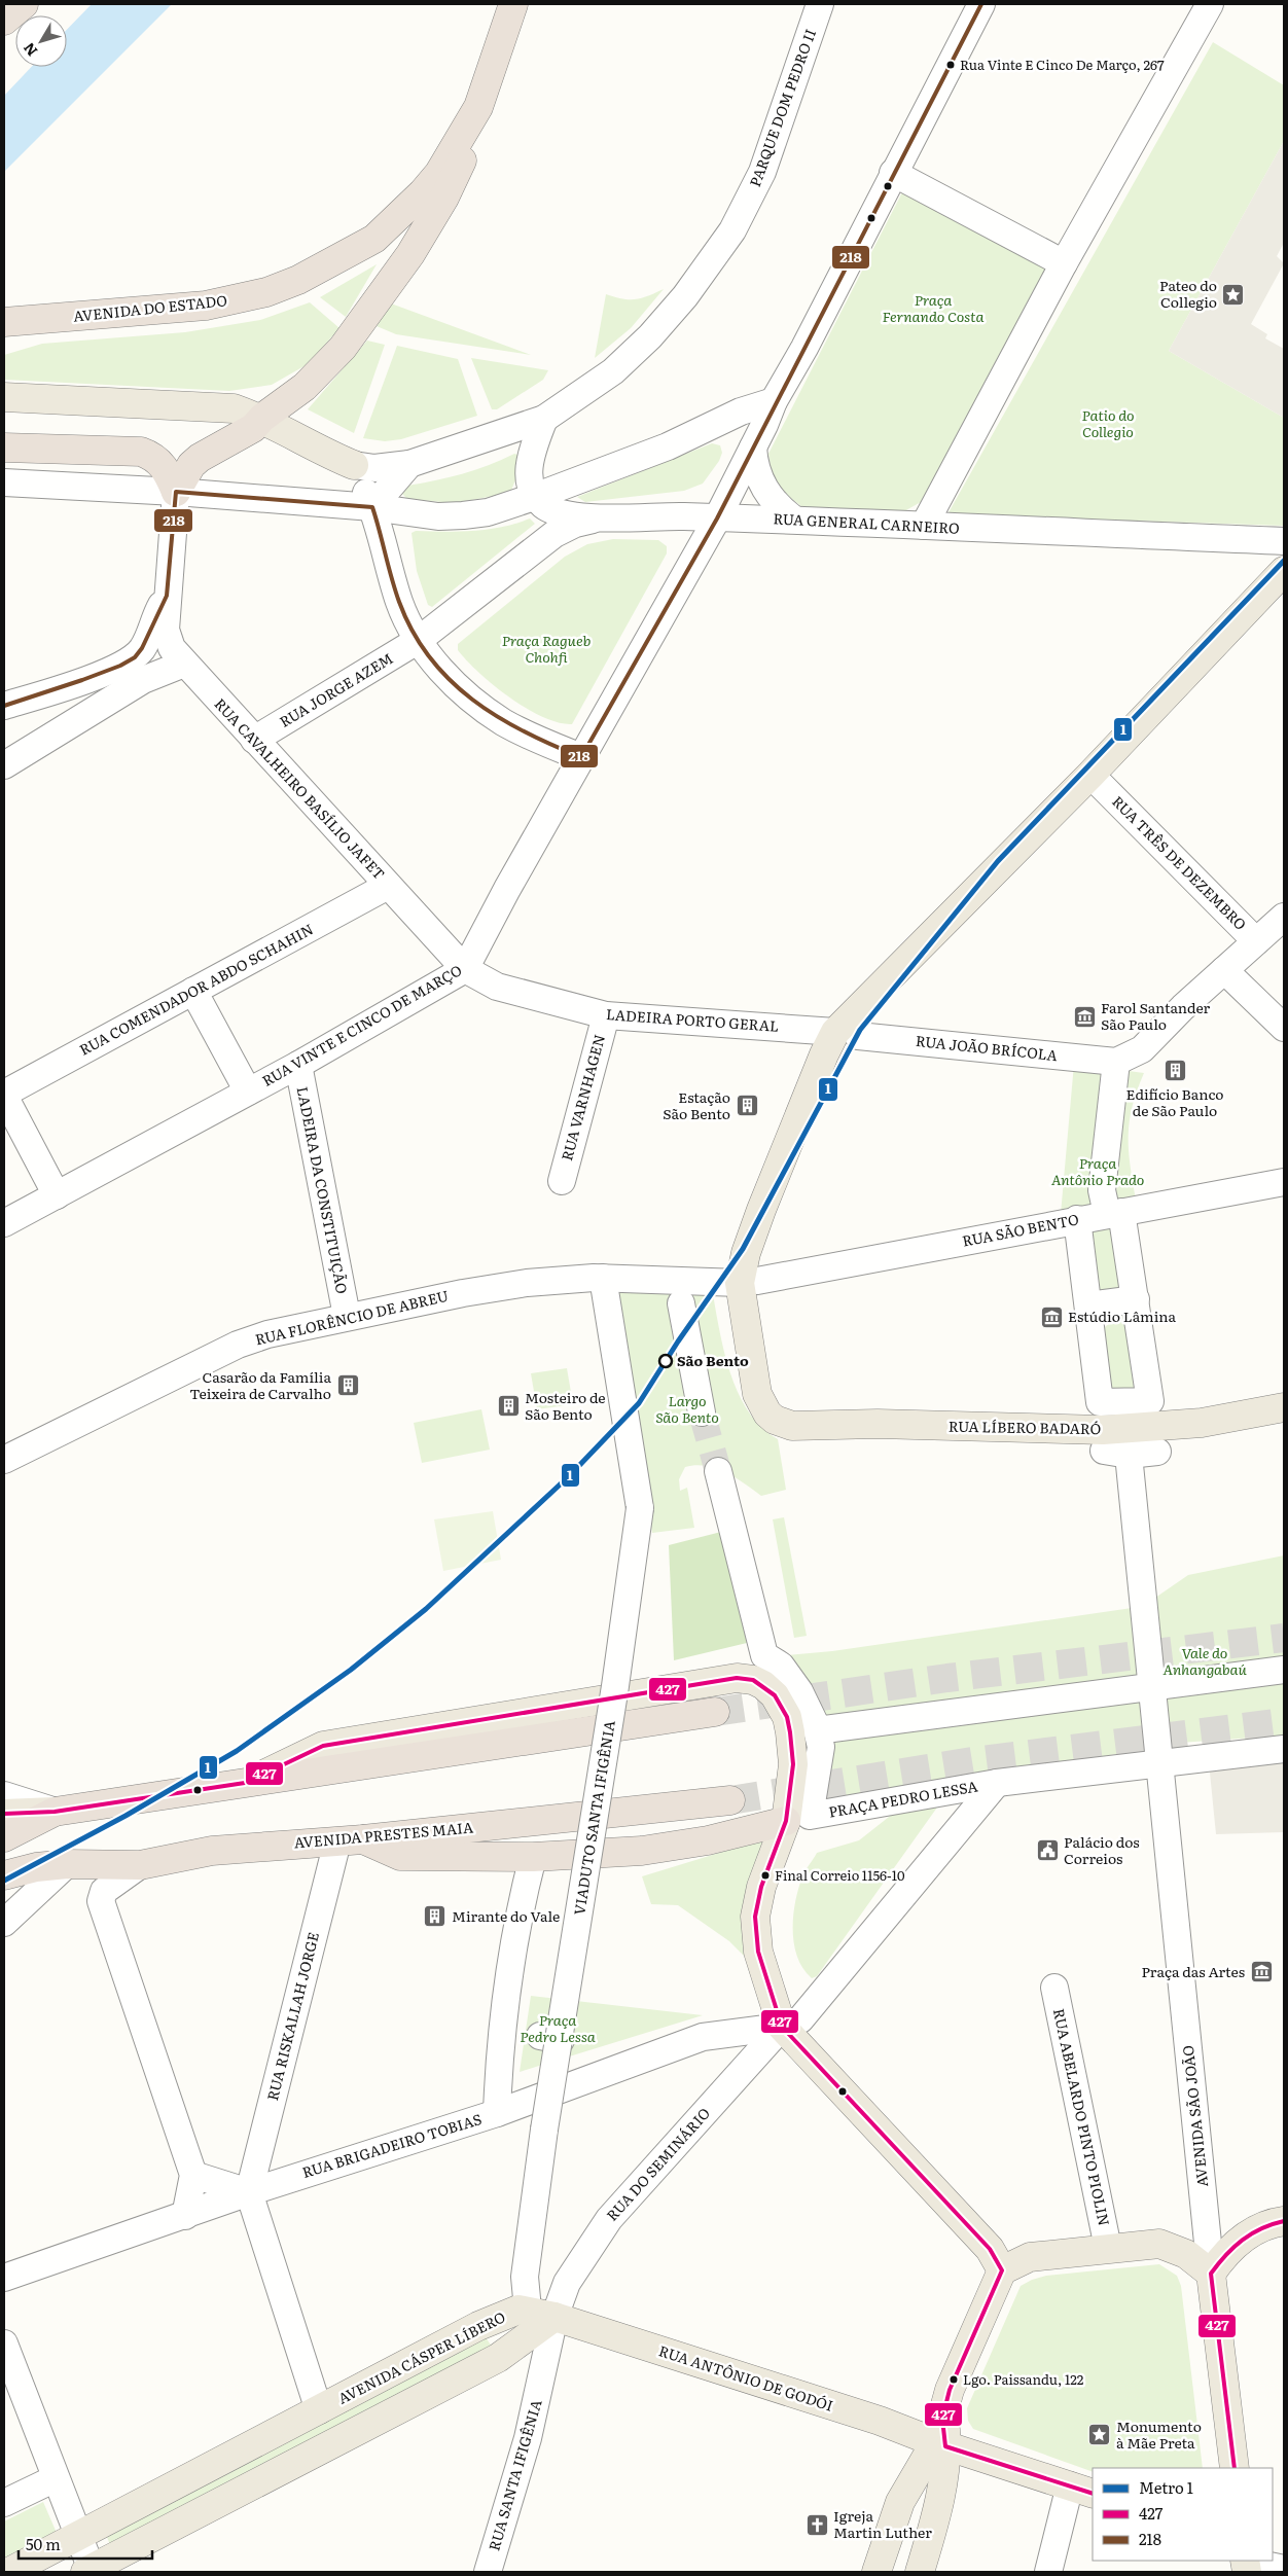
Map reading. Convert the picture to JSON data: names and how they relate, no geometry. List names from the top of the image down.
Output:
{
  "streets": {
    "highway": ["AVENIDA DO ESTADO", "AVENIDA PRESTES MAIA"],
    "main road": [
      "RUA LÍBERO BADARÓ",
      "AVENIDA SÃO JOÃO",
      "AVENIDA CÁSPER LÍBERO",
      "RUA ANTÔNIO DE GODÓI"
    ],
    "street": [
      "PARQUE DOM PEDRO II",
      "RUA GENERAL CARNEIRO",
      "RUA JORGE AZEM",
      "RUA CAVALHEIRO BASÍLIO JAFET",
      "RUA TRÊS DE DEZEMBRO",
      "RUA COMENDADOR ABDO SCHAHIN",
      "LADEIRA PORTO GERAL",
      "RUA VINTE E CINCO DE MARÇO",
      "RUA JOÃO BRÍCOLA",
      "RUA VARNHAGEN",
      "LADEIRA DA CONSTITUIÇÃO",
      "RUA SÃO BENTO",
      "RUA FLORÊNCIO DE ABREU",
      "PRAÇA PEDRO LESSA",
      "VIADUTO SANTA IFIGÊNIA",
      "RUA RISKALLAH JORGE",
      "RUA ABELARDO PINTO PIOLIN",
      "RUA BRIGADEIRO TOBIAS",
      "RUA DO SEMINÁRIO",
      "RUA SANTA IFIGÊNIA"
    ]
  },
  "crossings": [
    ["RUA GENERAL CARNEIRO", "RUA VINTE E CINCO DE MARÇO"],
    ["RUA JORGE AZEM", "RUA CAVALHEIRO BASÍLIO JAFET"],
    ["RUA CAVALHEIRO BASÍLIO JAFET", "RUA COMENDADOR ABDO SCHAHIN"],
    ["RUA CAVALHEIRO BASÍLIO JAFET", "LADEIRA PORTO GERAL"],
    ["RUA CAVALHEIRO BASÍLIO JAFET", "RUA VINTE E CINCO DE MARÇO"],
    ["LADEIRA PORTO GERAL", "RUA VINTE E CINCO DE MARÇO"],
    ["LADEIRA PORTO GERAL", "RUA JOÃO BRÍCOLA"],
    ["LADEIRA PORTO GERAL", "RUA VARNHAGEN"],
    ["RUA VINTE E CINCO DE MARÇO", "LADEIRA DA CONSTITUIÇÃO"],
    ["LADEIRA DA CONSTITUIÇÃO", "RUA FLORÊNCIO DE ABREU"],
    ["RUA SÃO BENTO", "RUA LÍBERO BADARÓ"],
    ["RUA FLORÊNCIO DE ABREU", "VIADUTO SANTA IFIGÊNIA"],
    ["PRAÇA PEDRO LESSA", "RUA DO SEMINÁRIO"],
    ["VIADUTO SANTA IFIGÊNIA", "AVENIDA CÁSPER LÍBERO"],
    ["AVENIDA PRESTES MAIA", "RUA RISKALLAH JORGE"],
    ["RUA RISKALLAH JORGE", "RUA BRIGADEIRO TOBIAS"],
    ["RUA BRIGADEIRO TOBIAS", "RUA DO SEMINÁRIO"],
    ["RUA DO SEMINÁRIO", "AVENIDA CÁSPER LÍBERO"],
    ["RUA DO SEMINÁRIO", "RUA ANTÔNIO DE GODÓI"],
    ["RUA DO SEMINÁRIO", "RUA SANTA IFIGÊNIA"],
    ["AVENIDA CÁSPER LÍBERO", "RUA ANTÔNIO DE GODÓI"],
    ["AVENIDA CÁSPER LÍBERO", "RUA SANTA IFIGÊNIA"],
    ["RUA ANTÔNIO DE GODÓI", "RUA SANTA IFIGÊNIA"]
  ],
  "parks": [
    "Praça Fernando Costa",
    "Patio do Collegio",
    "Praça Ragueb Chohfi",
    "Praça Antônio Prado",
    "Largo São Bento",
    "Vale do Anhangabaú",
    "Praça Pedro Lessa"
  ],
  "places": {
    "other": [
      "Rua Vinte E Cinco De Março, 267",
      "São Bento",
      "Final Correio 1156-10",
      "Lgo. Paissandu, 122"
    ],
    "place": ["Pateo do Collegio", "Monumento à Mãe Preta"],
    "museum": ["Farol Santander São Paulo", "Estúdio Lâmina", "Praça das Artes"],
    "building": [
      "Edifício Banco de São Paulo",
      "Estação São Bento",
      "Casarão da Família Teixeira de Carvalho",
      "Mosteiro de São Bento",
      "Mirante do Vale"
    ],
    "public building": ["Palácio dos Correios"],
    "church": ["Igreja Martin Luther"]
  },
  "lines": ["transit line 218", "metro line 1", "transit line 427"],
  "legend": ["Metro 1", "427", "218"],
  "scale_bar": "50 m",
  "north": "bottom left"
}
